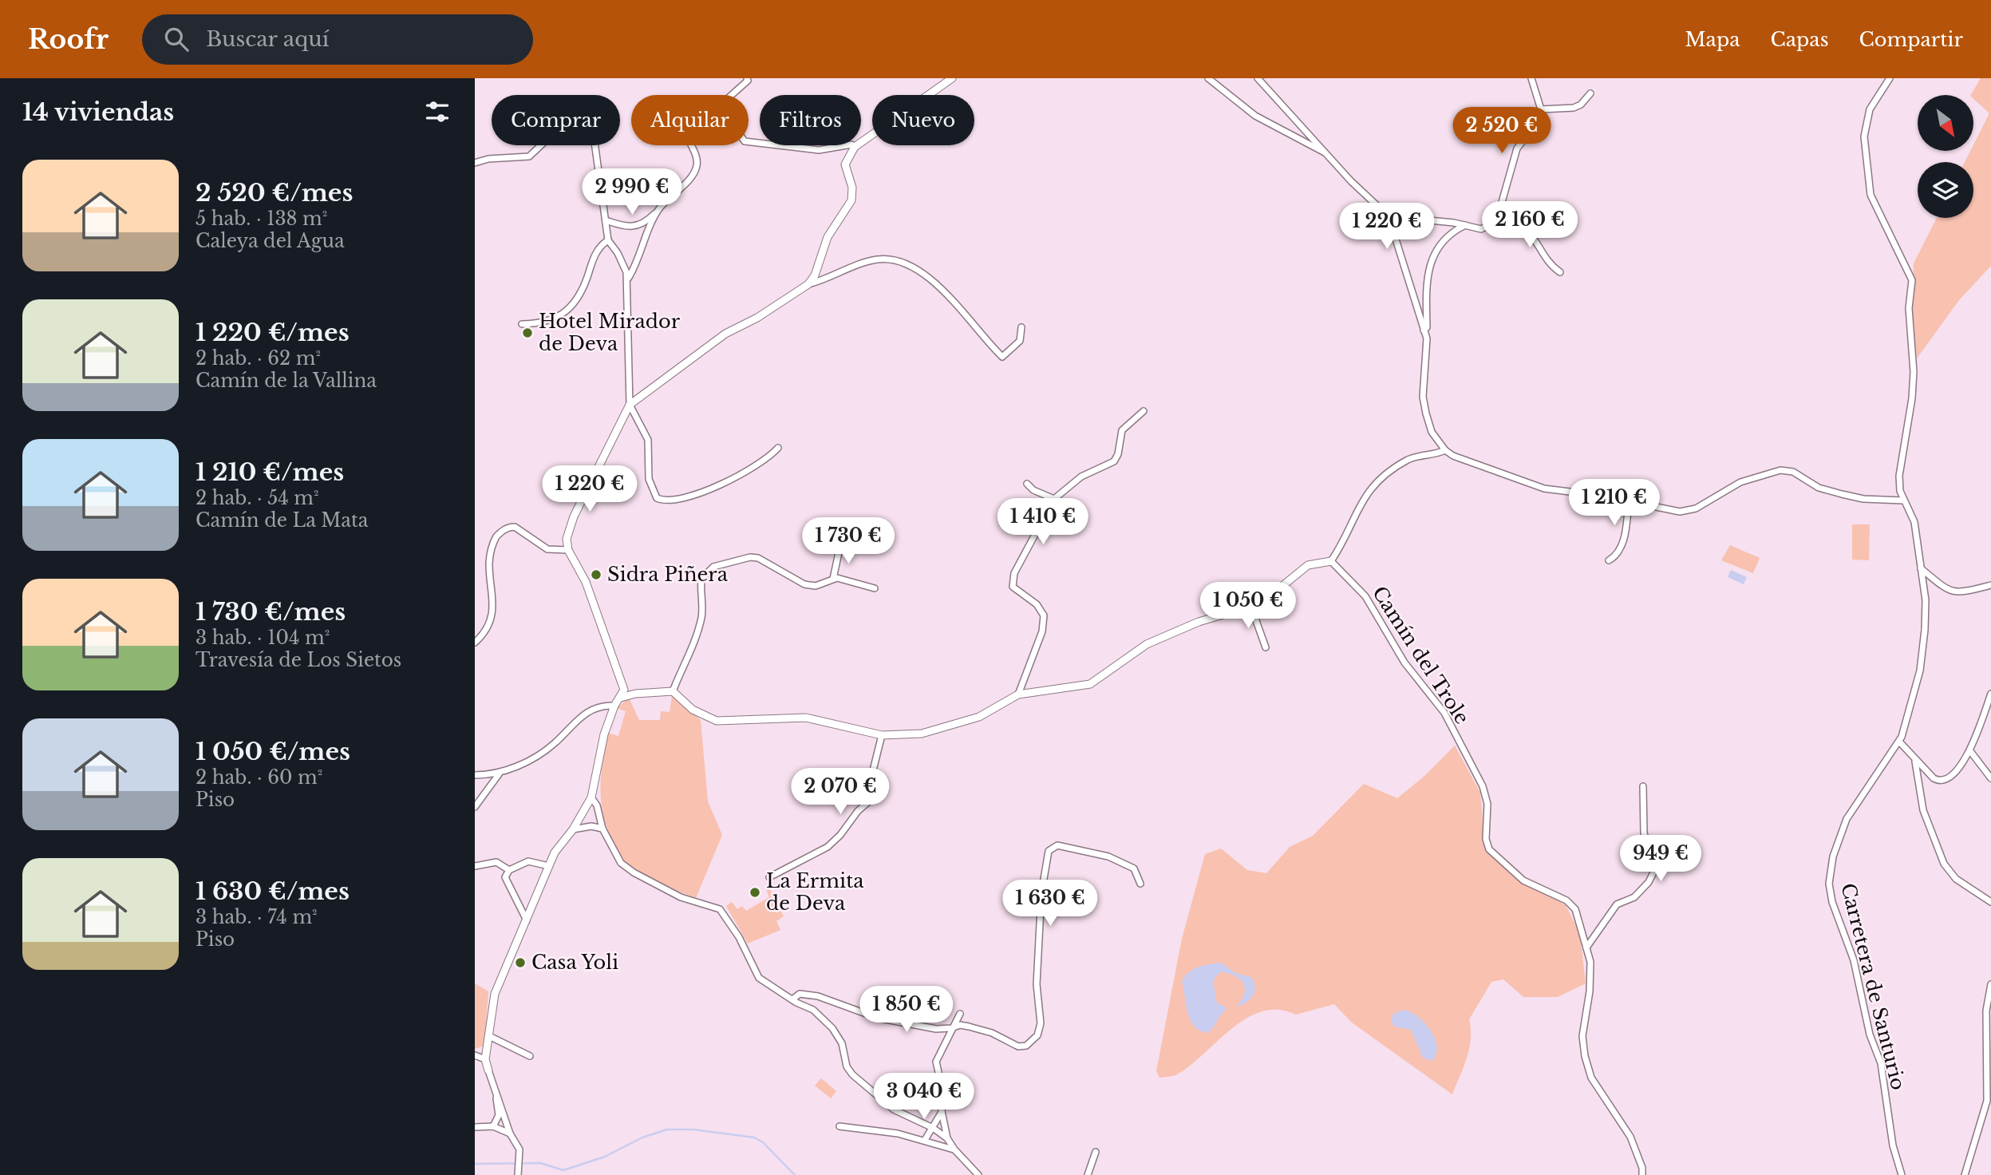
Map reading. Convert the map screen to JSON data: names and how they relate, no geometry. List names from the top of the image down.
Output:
{
  "streets": {
    "street": ["Camín del Trole", "Carretera de Santurio"]
  },
  "places": [
    "Hotel Mirador de Deva",
    "Sidra Piñera",
    "La Ermita de Deva",
    "Casa Yoli"
  ],
  "north": "bottom right",
  "page": {
    "header": "Roofr",
    "search": "Buscar aquí",
    "nav": ["Mapa", "Capas", "Compartir"],
    "heading": "14 viviendas",
    "chip": [
      "Comprar",
      "Alquilar",
      "Filtros",
      "Nuevo"
    ],
    "price": [
      "2 520 €",
      "2 990 €",
      "2 160 €",
      "1 220 €",
      "1 220 €",
      "1 210 €",
      "1 410 €",
      "1 730 €",
      "1 050 €",
      "2 070 €",
      "949 €",
      "1 630 €",
      "1 850 €",
      "3 040 €"
    ],
    "list": [
      {
        "name": "2 520 €/mes",
        "note": "5 hab. · 138 m² · Caleya del Agua"
      },
      {
        "name": "1 220 €/mes",
        "note": "2 hab. · 62 m² · Camín de la Vallina"
      },
      {
        "name": "1 210 €/mes",
        "note": "2 hab. · 54 m² · Camín de La Mata"
      },
      {
        "name": "1 730 €/mes",
        "note": "3 hab. · 104 m² · Travesía de Los Sietos"
      },
      {
        "name": "1 050 €/mes",
        "note": "2 hab. · 60 m² · Piso"
      },
      {
        "name": "1 630 €/mes",
        "note": "3 hab. · 74 m² · Piso"
      }
    ]
  }
}
